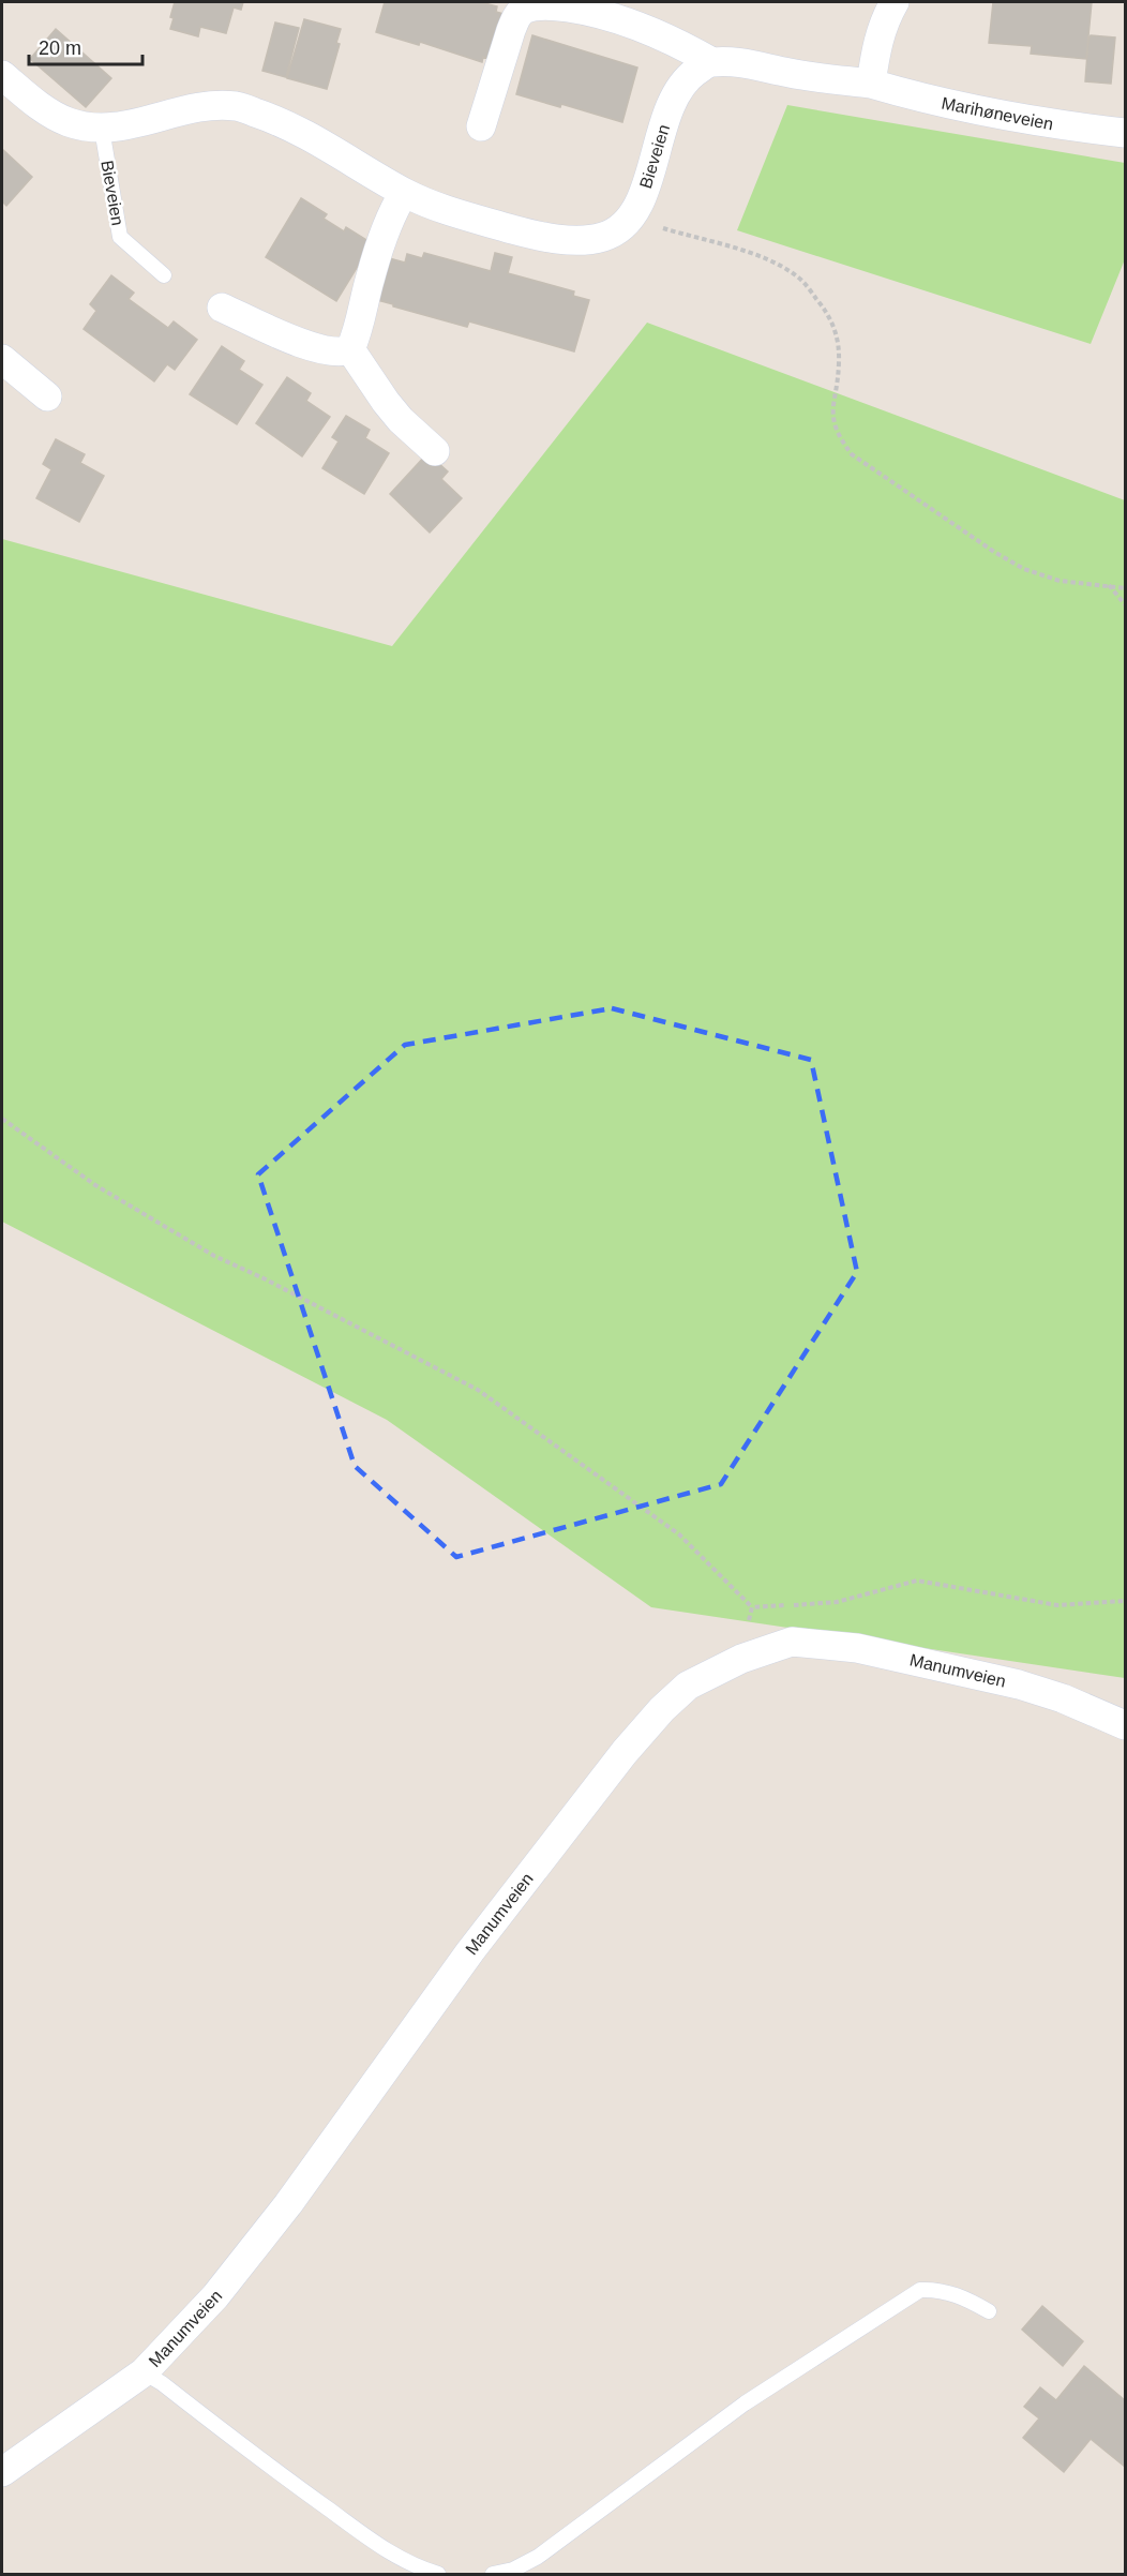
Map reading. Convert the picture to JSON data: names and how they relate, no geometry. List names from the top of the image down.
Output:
{
  "streets": {
    "street": ["Marihøneveien", "Bieveien", "Manumveien"]
  },
  "scale_bar": "20 m"
}
